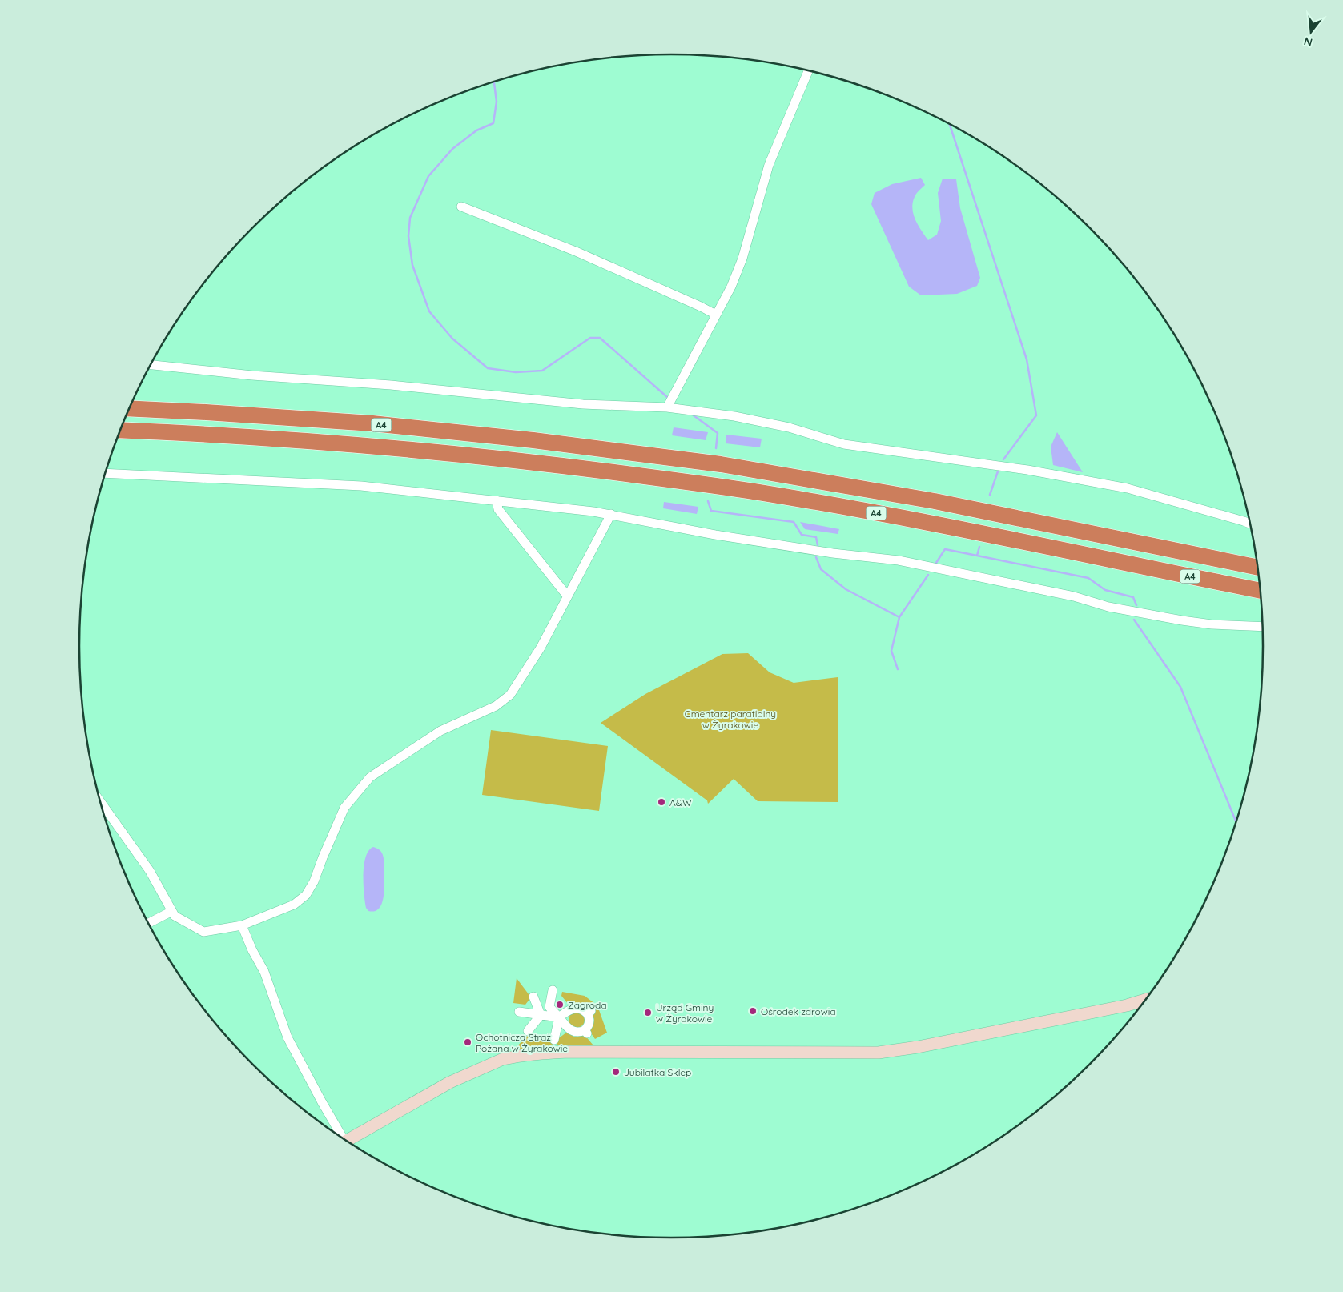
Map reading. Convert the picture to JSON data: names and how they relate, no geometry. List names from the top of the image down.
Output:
{
  "streets": {
    "highway": ["A4"]
  },
  "parks": ["Cmentarz parafialny w Żyrakowie"],
  "places": [
    "A&W",
    "Zagroda",
    "Ośrodek zdrowia",
    "Urząd Gminy w Żyrakowie",
    "Ochotnicza Straż Pożana w Żyrakowie",
    "Jubilatka Sklep"
  ],
  "north": "bottom"
}
